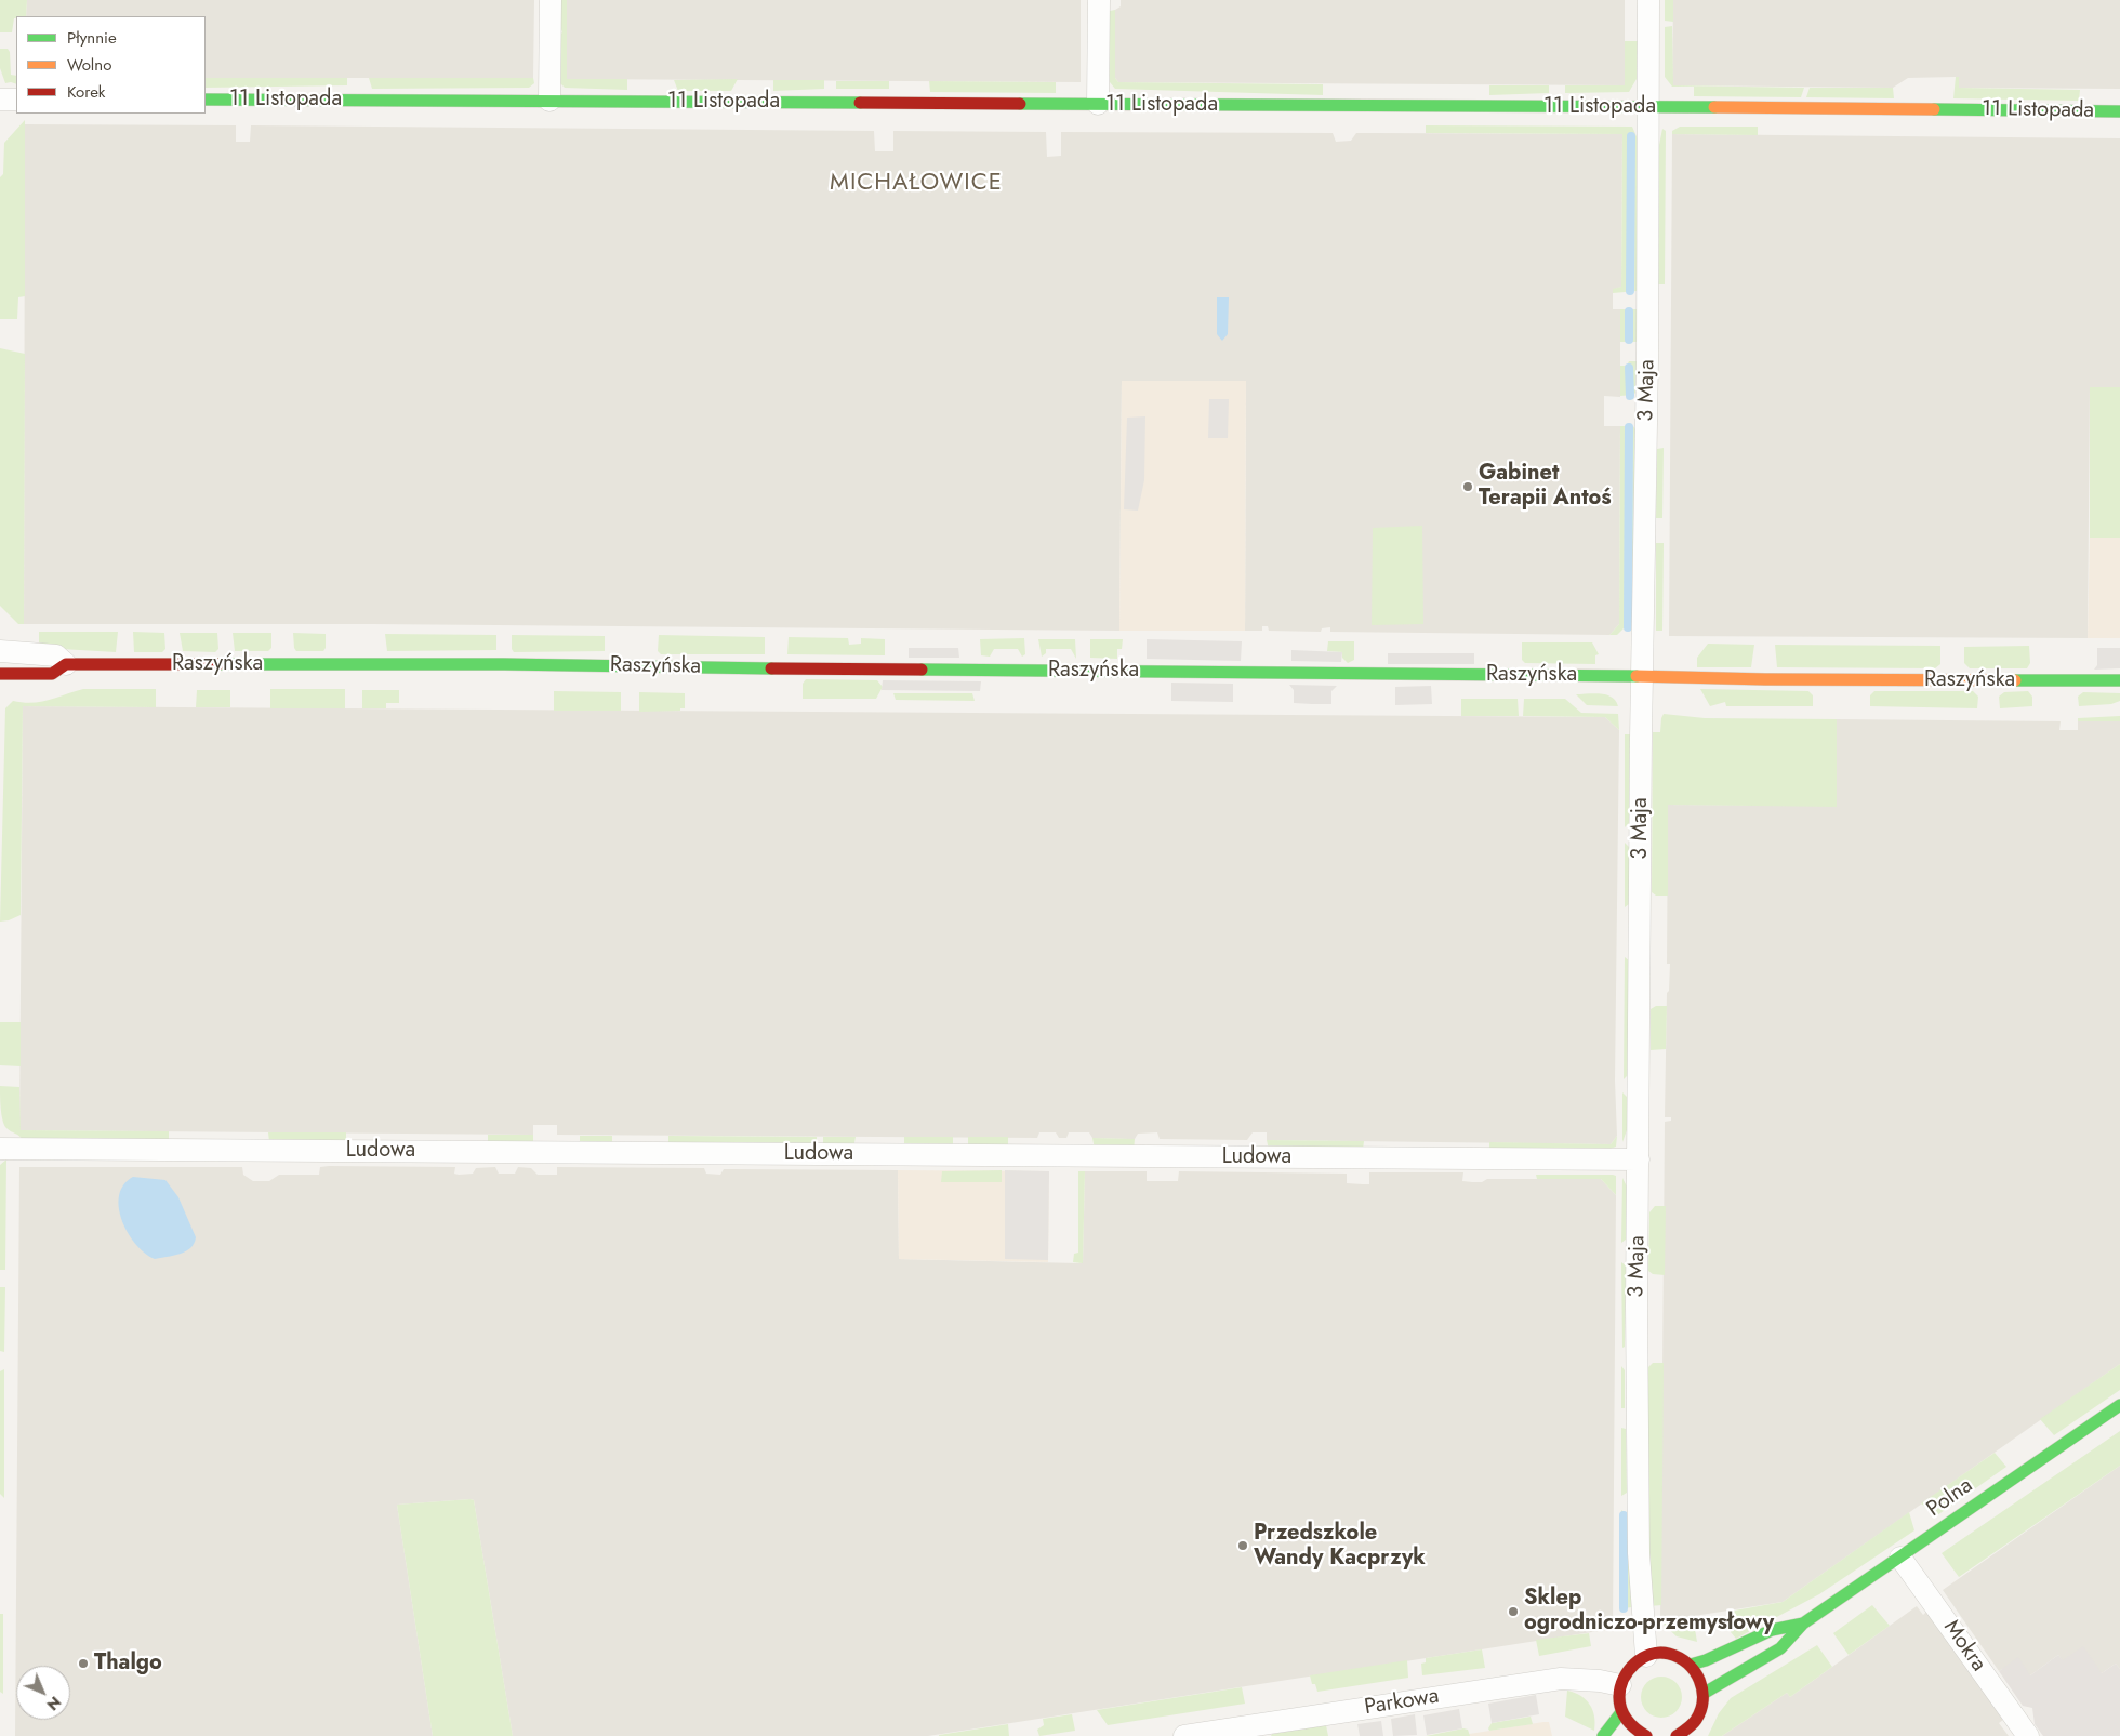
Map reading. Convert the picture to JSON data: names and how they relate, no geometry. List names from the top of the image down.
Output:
{
  "streets": {
    "street": [
      "11 Listopada",
      "3 Maja",
      "Raszyńska",
      "Ludowa",
      "Polna",
      "Mokra",
      "Parkowa"
    ]
  },
  "crossings": [
    ["11 Listopada", "3 Maja"],
    ["3 Maja", "Raszyńska"],
    ["3 Maja", "Ludowa"],
    ["Polna", "Mokra"]
  ],
  "districts": ["MICHAŁOWICE"],
  "places": [
    "Gabinet Terapii Antoś",
    "Przedszkole Wandy Kacprzyk",
    "Sklep ogrodniczo-przemysłowy",
    "Thalgo"
  ],
  "legend": ["Płynnie", "Wolno", "Korek"],
  "north": "bottom right"
}
